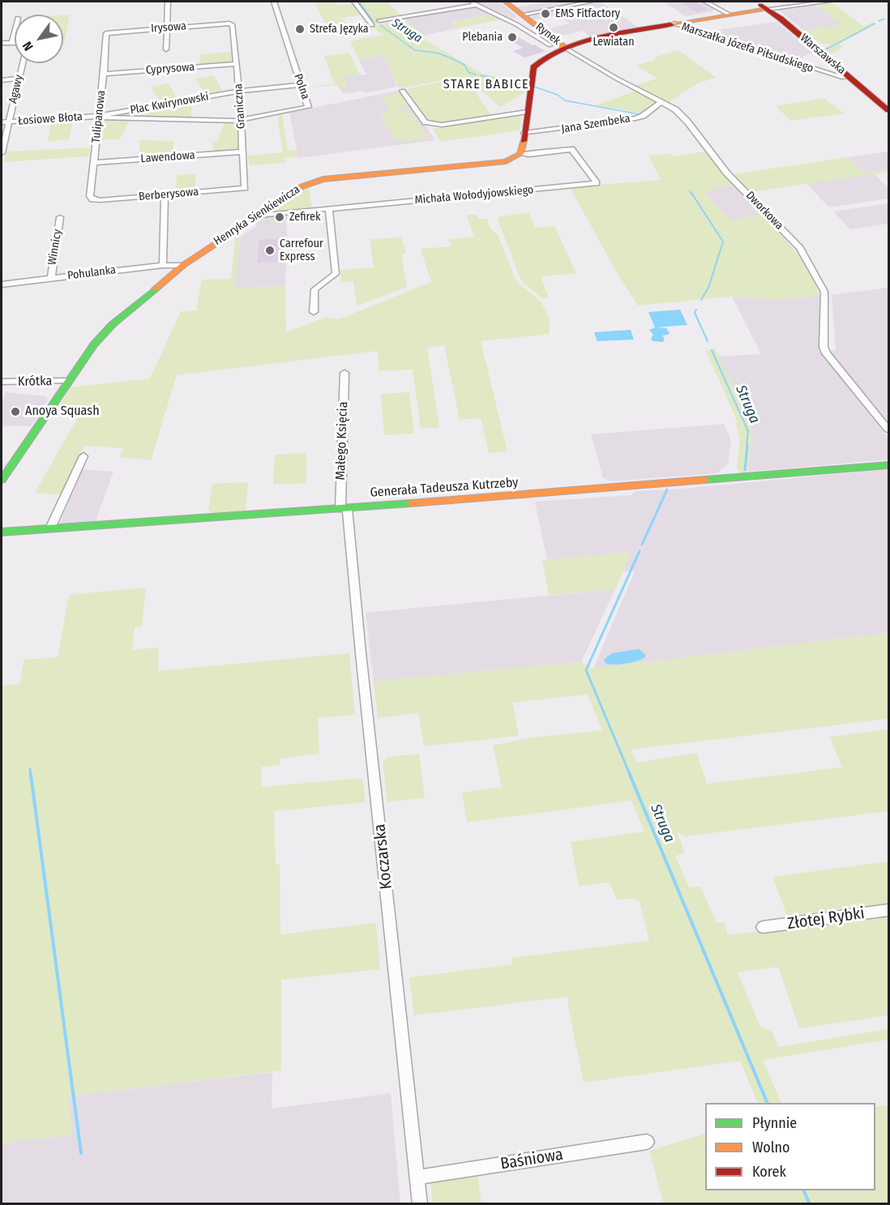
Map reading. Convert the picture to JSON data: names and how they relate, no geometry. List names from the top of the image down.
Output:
{
  "streets": {
    "street": [
      "Irysowa",
      "Rynek",
      "Marszałka Józefa Piłsudskiego",
      "Warszawska",
      "Cyprysowa",
      "Polna",
      "Agawy",
      "Plac Kwirynowski",
      "Graniczna",
      "Tulipanowa",
      "Łosiowe Błota",
      "Jana Szembeka",
      "Lawendowa",
      "Berberysowa",
      "Michała Wołodyjowskiego",
      "Dworkowa",
      "Henryka Sienkiewicza",
      "Winnicy",
      "Pohulanka",
      "Krótka",
      "Małego Księcia",
      "Generała Tadeusza Kutrzeby",
      "Koczarska",
      "Złotej Rybki",
      "Baśniowa"
    ]
  },
  "crossings": [
    ["Irysowa", "Graniczna"],
    ["Irysowa", "Tulipanowa"],
    ["Rynek", "Marszałka Józefa Piłsudskiego"],
    ["Rynek", "Dworkowa"],
    ["Marszałka Józefa Piłsudskiego", "Dworkowa"],
    ["Cyprysowa", "Graniczna"],
    ["Cyprysowa", "Tulipanowa"],
    ["Polna", "Plac Kwirynowski"],
    ["Polna", "Graniczna"],
    ["Agawy", "Łosiowe Błota"],
    ["Plac Kwirynowski", "Graniczna"],
    ["Plac Kwirynowski", "Tulipanowa"],
    ["Plac Kwirynowski", "Łosiowe Błota"],
    ["Graniczna", "Lawendowa"],
    ["Graniczna", "Berberysowa"],
    ["Tulipanowa", "Łosiowe Błota"],
    ["Tulipanowa", "Lawendowa"],
    ["Tulipanowa", "Berberysowa"],
    ["Jana Szembeka", "Dworkowa"],
    ["Michała Wołodyjowskiego", "Henryka Sienkiewicza"],
    ["Henryka Sienkiewicza", "Pohulanka"],
    ["Henryka Sienkiewicza", "Krótka"],
    ["Winnicy", "Pohulanka"],
    ["Małego Księcia", "Generała Tadeusza Kutrzeby"],
    ["Małego Księcia", "Koczarska"],
    ["Generała Tadeusza Kutrzeby", "Koczarska"],
    ["Koczarska", "Baśniowa"]
  ],
  "districts": ["STARE BABICE"],
  "water": ["Struga"],
  "places": [
    "EMS Fitfactory",
    "Lewiatan",
    "Strefa Języka",
    "Plebania",
    "Zefirek",
    "Carrefour Express",
    "Anoya Squash"
  ],
  "legend": ["Płynnie", "Wolno", "Korek"],
  "north": "bottom left"
}
